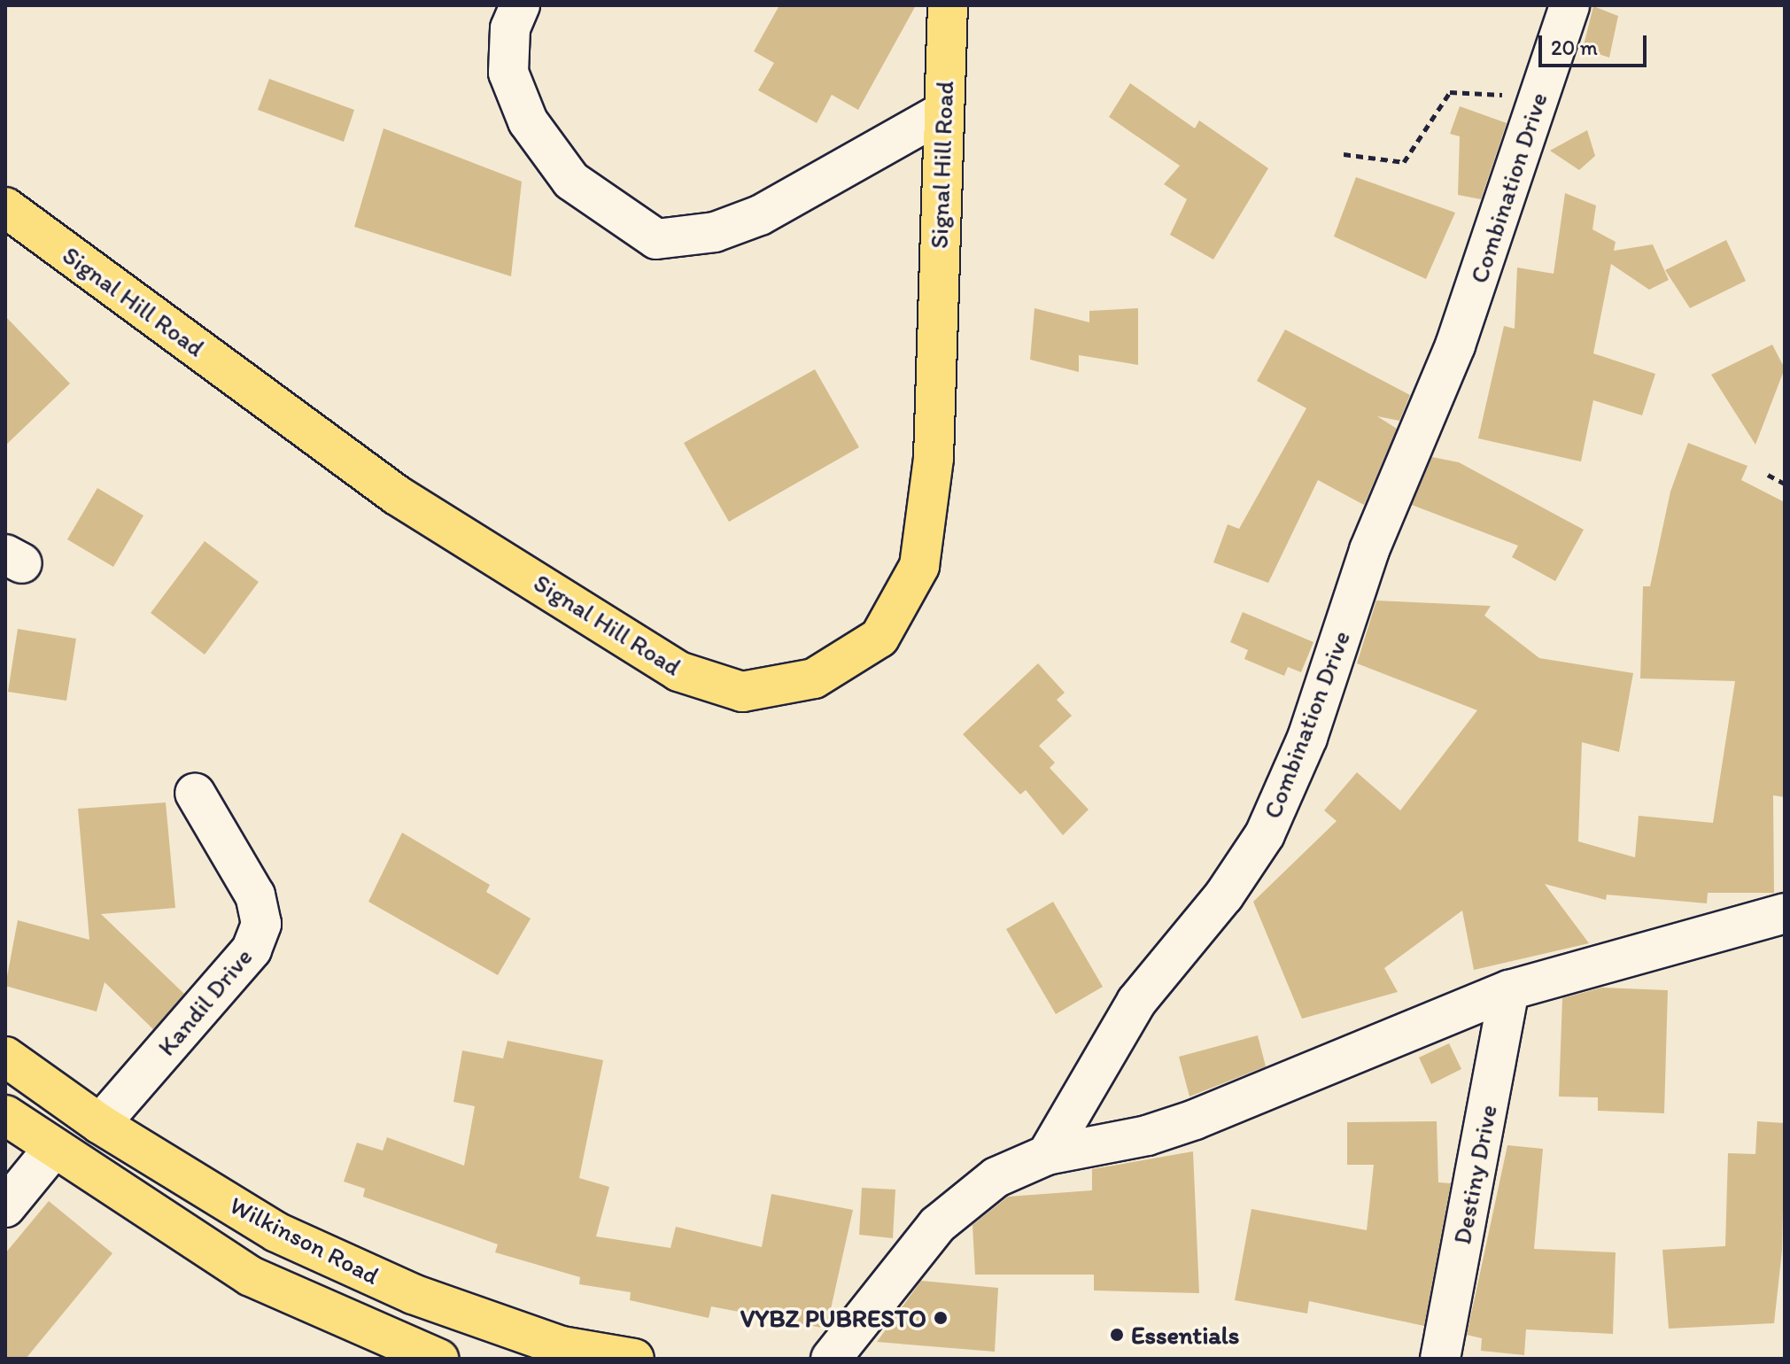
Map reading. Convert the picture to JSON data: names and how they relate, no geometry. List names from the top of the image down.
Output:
{
  "streets": {
    "main road": ["Signal Hill Road", "Wilkinson Road"],
    "street": ["Combination Drive", "Kandil Drive", "Destiny Drive"]
  },
  "crossings": [
    ["Kandil Drive", "Wilkinson Road"]
  ],
  "places": ["VYBZ PUBRESTO", "Essentials"],
  "scale_bar": "20 m"
}
